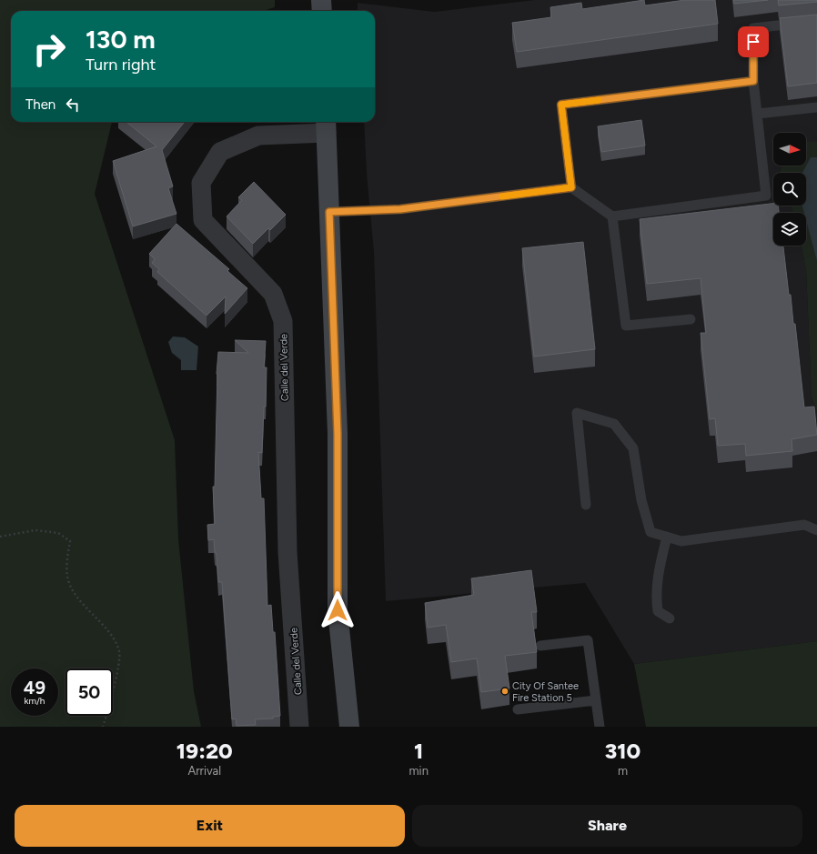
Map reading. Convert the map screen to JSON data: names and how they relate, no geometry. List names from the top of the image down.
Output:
{
  "streets": {
    "street": ["Calle del Verde"]
  },
  "places": ["City Of Santee Fire Station 5"],
  "north": "right",
  "page": {
    "turn": ["130 m", "Turn right"],
    "then": "Then",
    "speed": "49 km/h",
    "limit": "50",
    "eta": [
      "19:20",
      "Arrival",
      "1",
      "min",
      "310",
      "m"
    ],
    "buttons": ["Exit", "Share"]
  }
}
